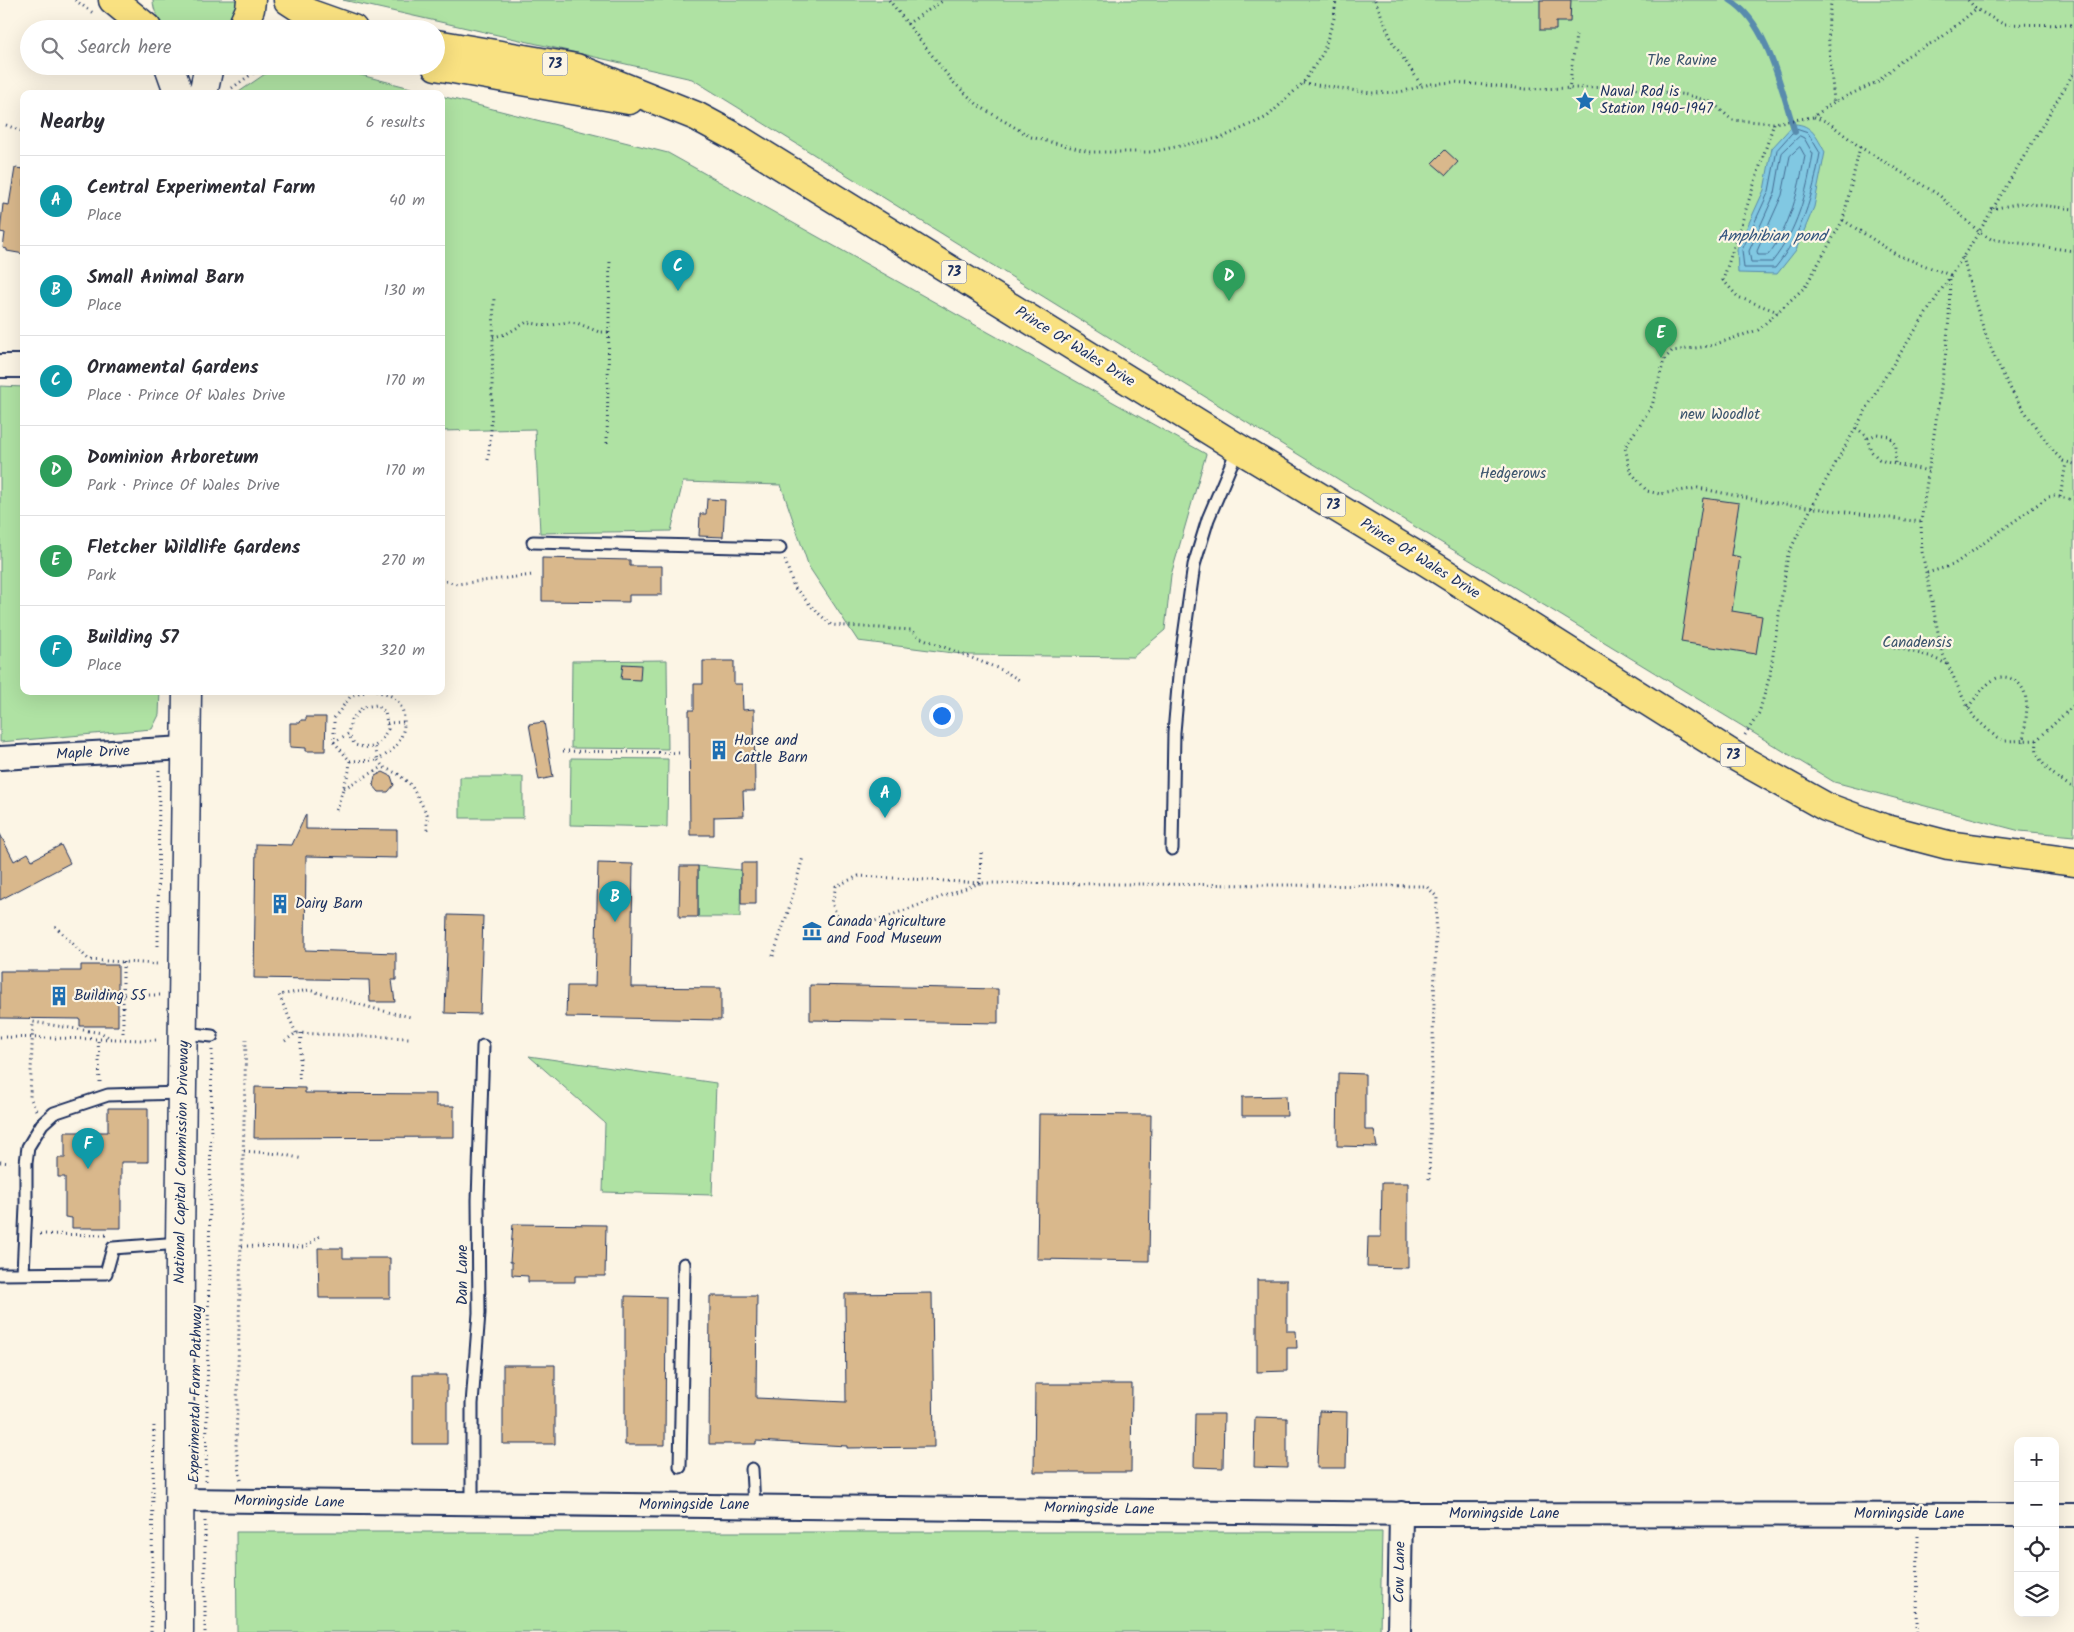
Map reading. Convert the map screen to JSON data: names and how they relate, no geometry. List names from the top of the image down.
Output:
{
  "streets": {
    "main road": ["73", "Prince Of Wales Drive"],
    "street": [
      "Maple Drive",
      "National Capital Commission Driveway",
      "Morningside Lane",
      "Cow Lane"
    ],
    "lane": ["Dan Lane"],
    "path": ["Experimental Farm Pathway"]
  },
  "crossings": [
    ["Maple Drive", "National Capital Commission Driveway"],
    ["National Capital Commission Driveway", "Experimental Farm Pathway"],
    ["National Capital Commission Driveway", "Morningside Lane"],
    ["Dan Lane", "Morningside Lane"],
    ["Experimental Farm Pathway", "Morningside Lane"],
    ["Morningside Lane", "Cow Lane"]
  ],
  "water": ["Amphibian pond"],
  "parks": [
    "The Ravine",
    "new Woodlot",
    "Hedgerows",
    "Canadensis"
  ],
  "places": {
    "place": ["Naval Rod is Station 1940-1947"],
    "building": ["Horse and Cattle Barn", "Dairy Barn", "Building 55"],
    "museum": ["Canada Agriculture and Food Museum"]
  },
  "page": {
    "search": "Search here",
    "heading": ["Nearby", "6 results"],
    "list": [
      {
        "mark": "A",
        "name": "Central Experimental Farm",
        "note": "Place",
        "value": "40 m"
      },
      {
        "mark": "B",
        "name": "Small Animal Barn",
        "note": "Place",
        "value": "130 m"
      },
      {
        "mark": "C",
        "name": "Ornamental Gardens",
        "note": "Place · Prince Of Wales Drive",
        "value": "170 m"
      },
      {
        "mark": "D",
        "name": "Dominion Arboretum",
        "note": "Park · Prince Of Wales Drive",
        "value": "170 m"
      },
      {
        "mark": "E",
        "name": "Fletcher Wildlife Gardens",
        "note": "Park",
        "value": "270 m"
      },
      {
        "mark": "F",
        "name": "Building 57",
        "note": "Place",
        "value": "320 m"
      }
    ],
    "pins": [
      "C",
      "D",
      "E",
      "A",
      "B",
      "F"
    ],
    "map_buttons": ["+", "−"]
  }
}
